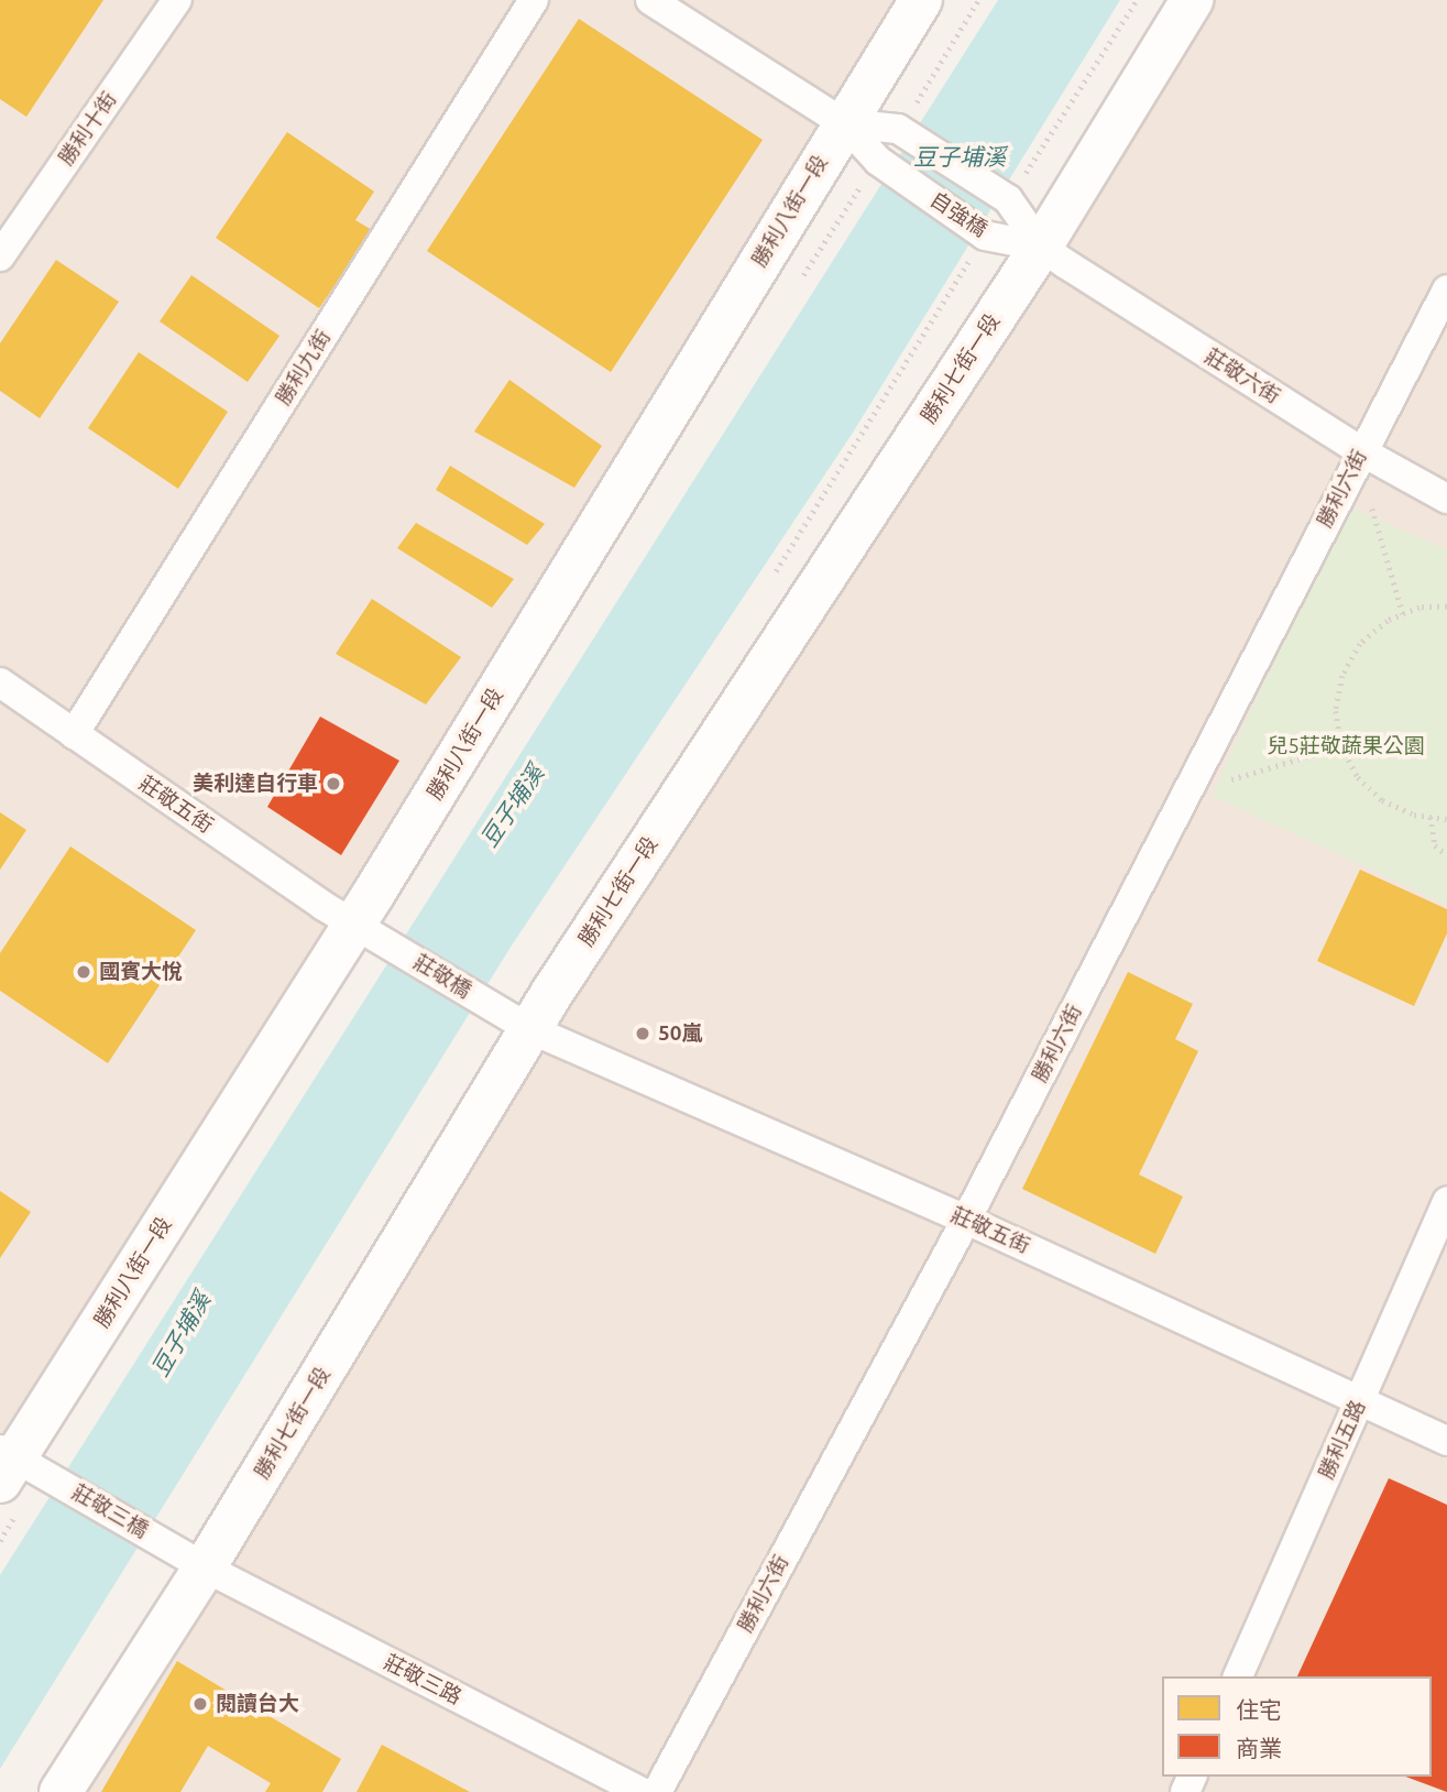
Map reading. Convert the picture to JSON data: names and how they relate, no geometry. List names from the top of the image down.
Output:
{
  "streets": {
    "street": [
      "勝利十街",
      "勝利八街一段",
      "自強橋",
      "勝利九街",
      "勝利七街一段",
      "莊敬六街",
      "勝利六街",
      "莊敬五街",
      "莊敬橋",
      "勝利五路",
      "莊敬三橋",
      "莊敬三路"
    ]
  },
  "crossings": [
    ["勝利八街一段", "自強橋"],
    ["勝利八街一段", "莊敬五街"],
    ["勝利八街一段", "莊敬橋"],
    ["勝利八街一段", "莊敬三橋"],
    ["自強橋", "勝利七街一段"],
    ["自強橋", "莊敬六街"],
    ["勝利九街", "莊敬五街"],
    ["勝利七街一段", "莊敬六街"],
    ["勝利七街一段", "莊敬五街"],
    ["勝利七街一段", "莊敬橋"],
    ["勝利七街一段", "莊敬三橋"],
    ["勝利七街一段", "莊敬三路"],
    ["莊敬六街", "勝利六街"],
    ["勝利六街", "莊敬五街"],
    ["莊敬五街", "莊敬橋"],
    ["莊敬五街", "勝利五路"],
    ["莊敬三橋", "莊敬三路"]
  ],
  "water": ["豆子埔溪"],
  "parks": ["兒5莊敬蔬果公園"],
  "places": [
    "美利達自行車",
    "國賓大悅",
    "50嵐",
    "閱讀台大"
  ],
  "legend": ["住宅", "商業"]
}
